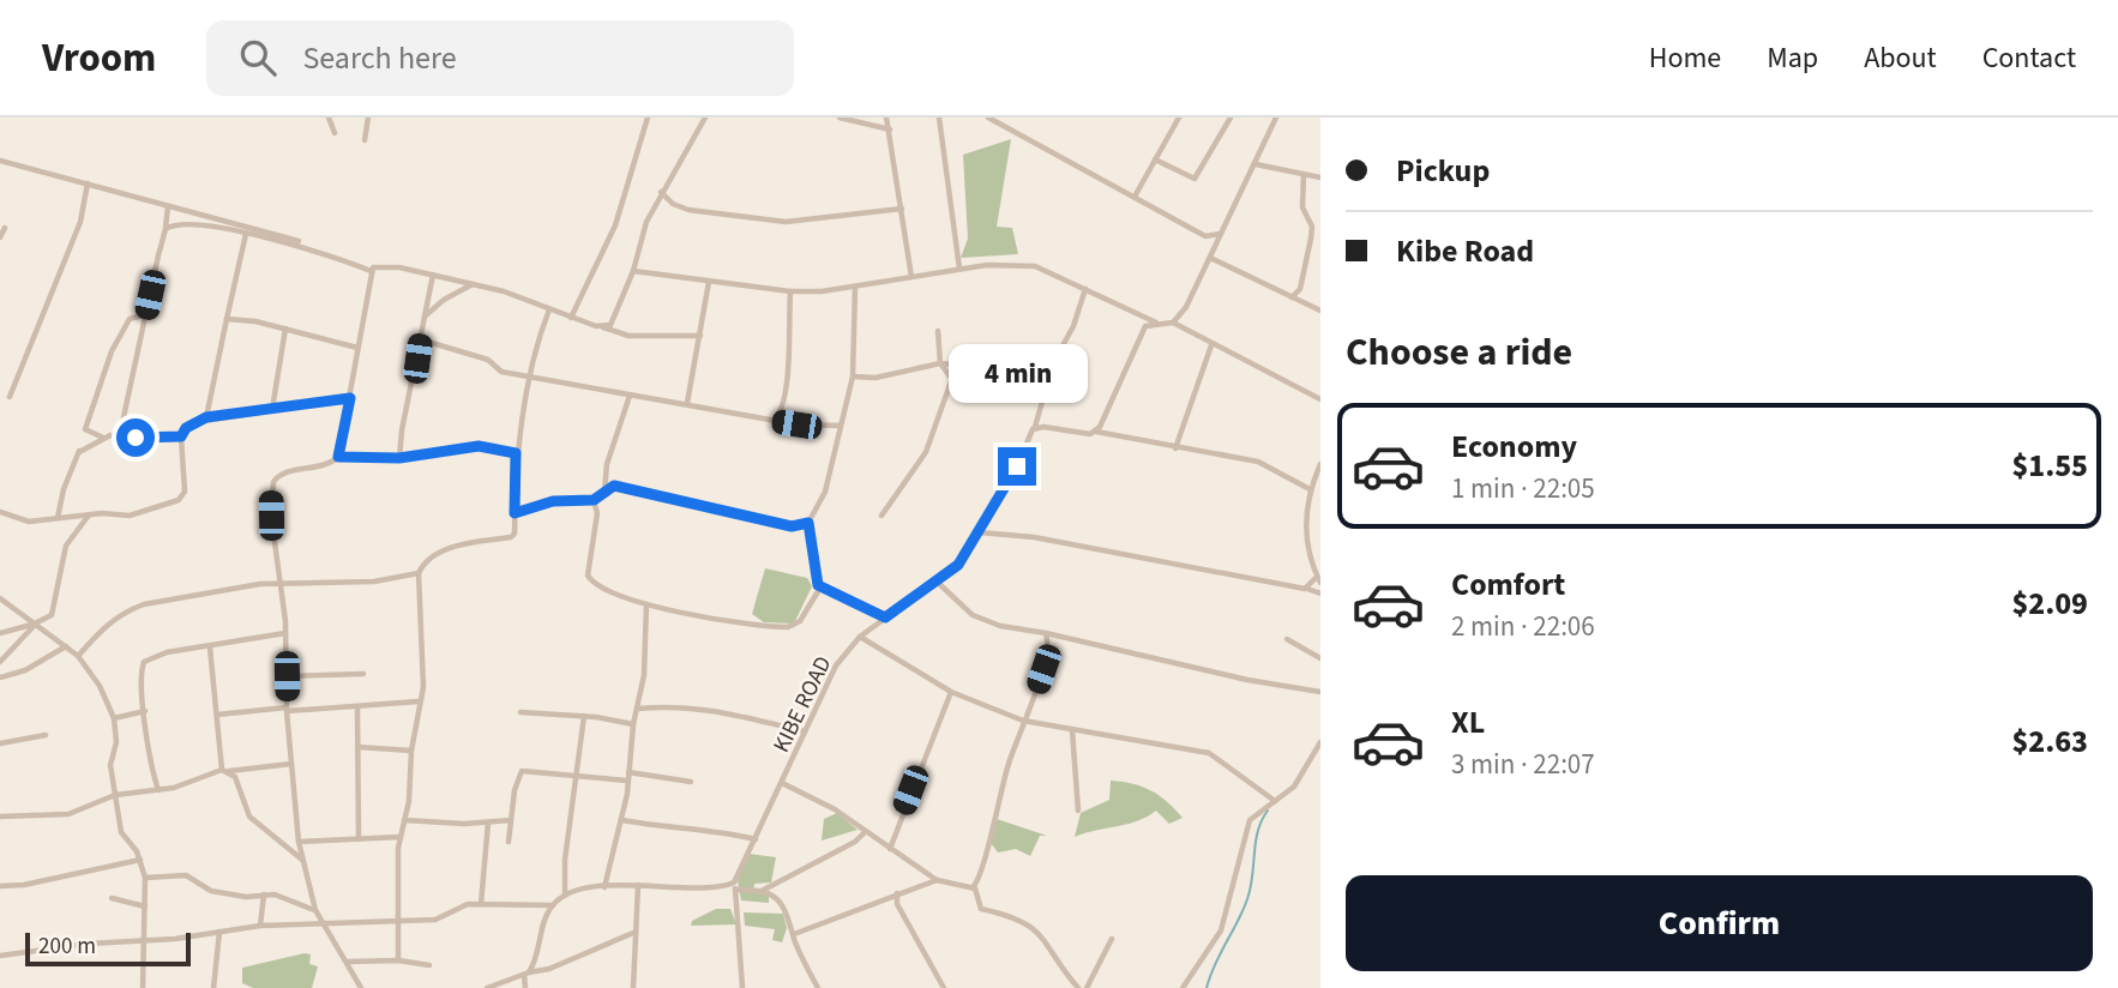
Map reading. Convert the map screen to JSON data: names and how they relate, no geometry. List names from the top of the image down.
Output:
{
  "streets": {
    "street": ["KIBE ROAD"]
  },
  "scale_bar": "200 m",
  "page": {
    "header": "Vroom",
    "search": "Search here",
    "nav": [
      "Home",
      "Map",
      "About",
      "Contact"
    ],
    "banner": ["Pickup", "Kibe Road"],
    "heading": "Choose a ride",
    "bubble": "4 min",
    "list": [
      {
        "name": "Economy",
        "note": "1 min · 22:05",
        "value": "$1.55"
      },
      {
        "name": "Comfort",
        "note": "2 min · 22:06",
        "value": "$2.09"
      },
      {
        "name": "XL",
        "note": "3 min · 22:07",
        "value": "$2.63"
      }
    ],
    "buttons": "Confirm",
    "scale": "200 m"
  }
}
